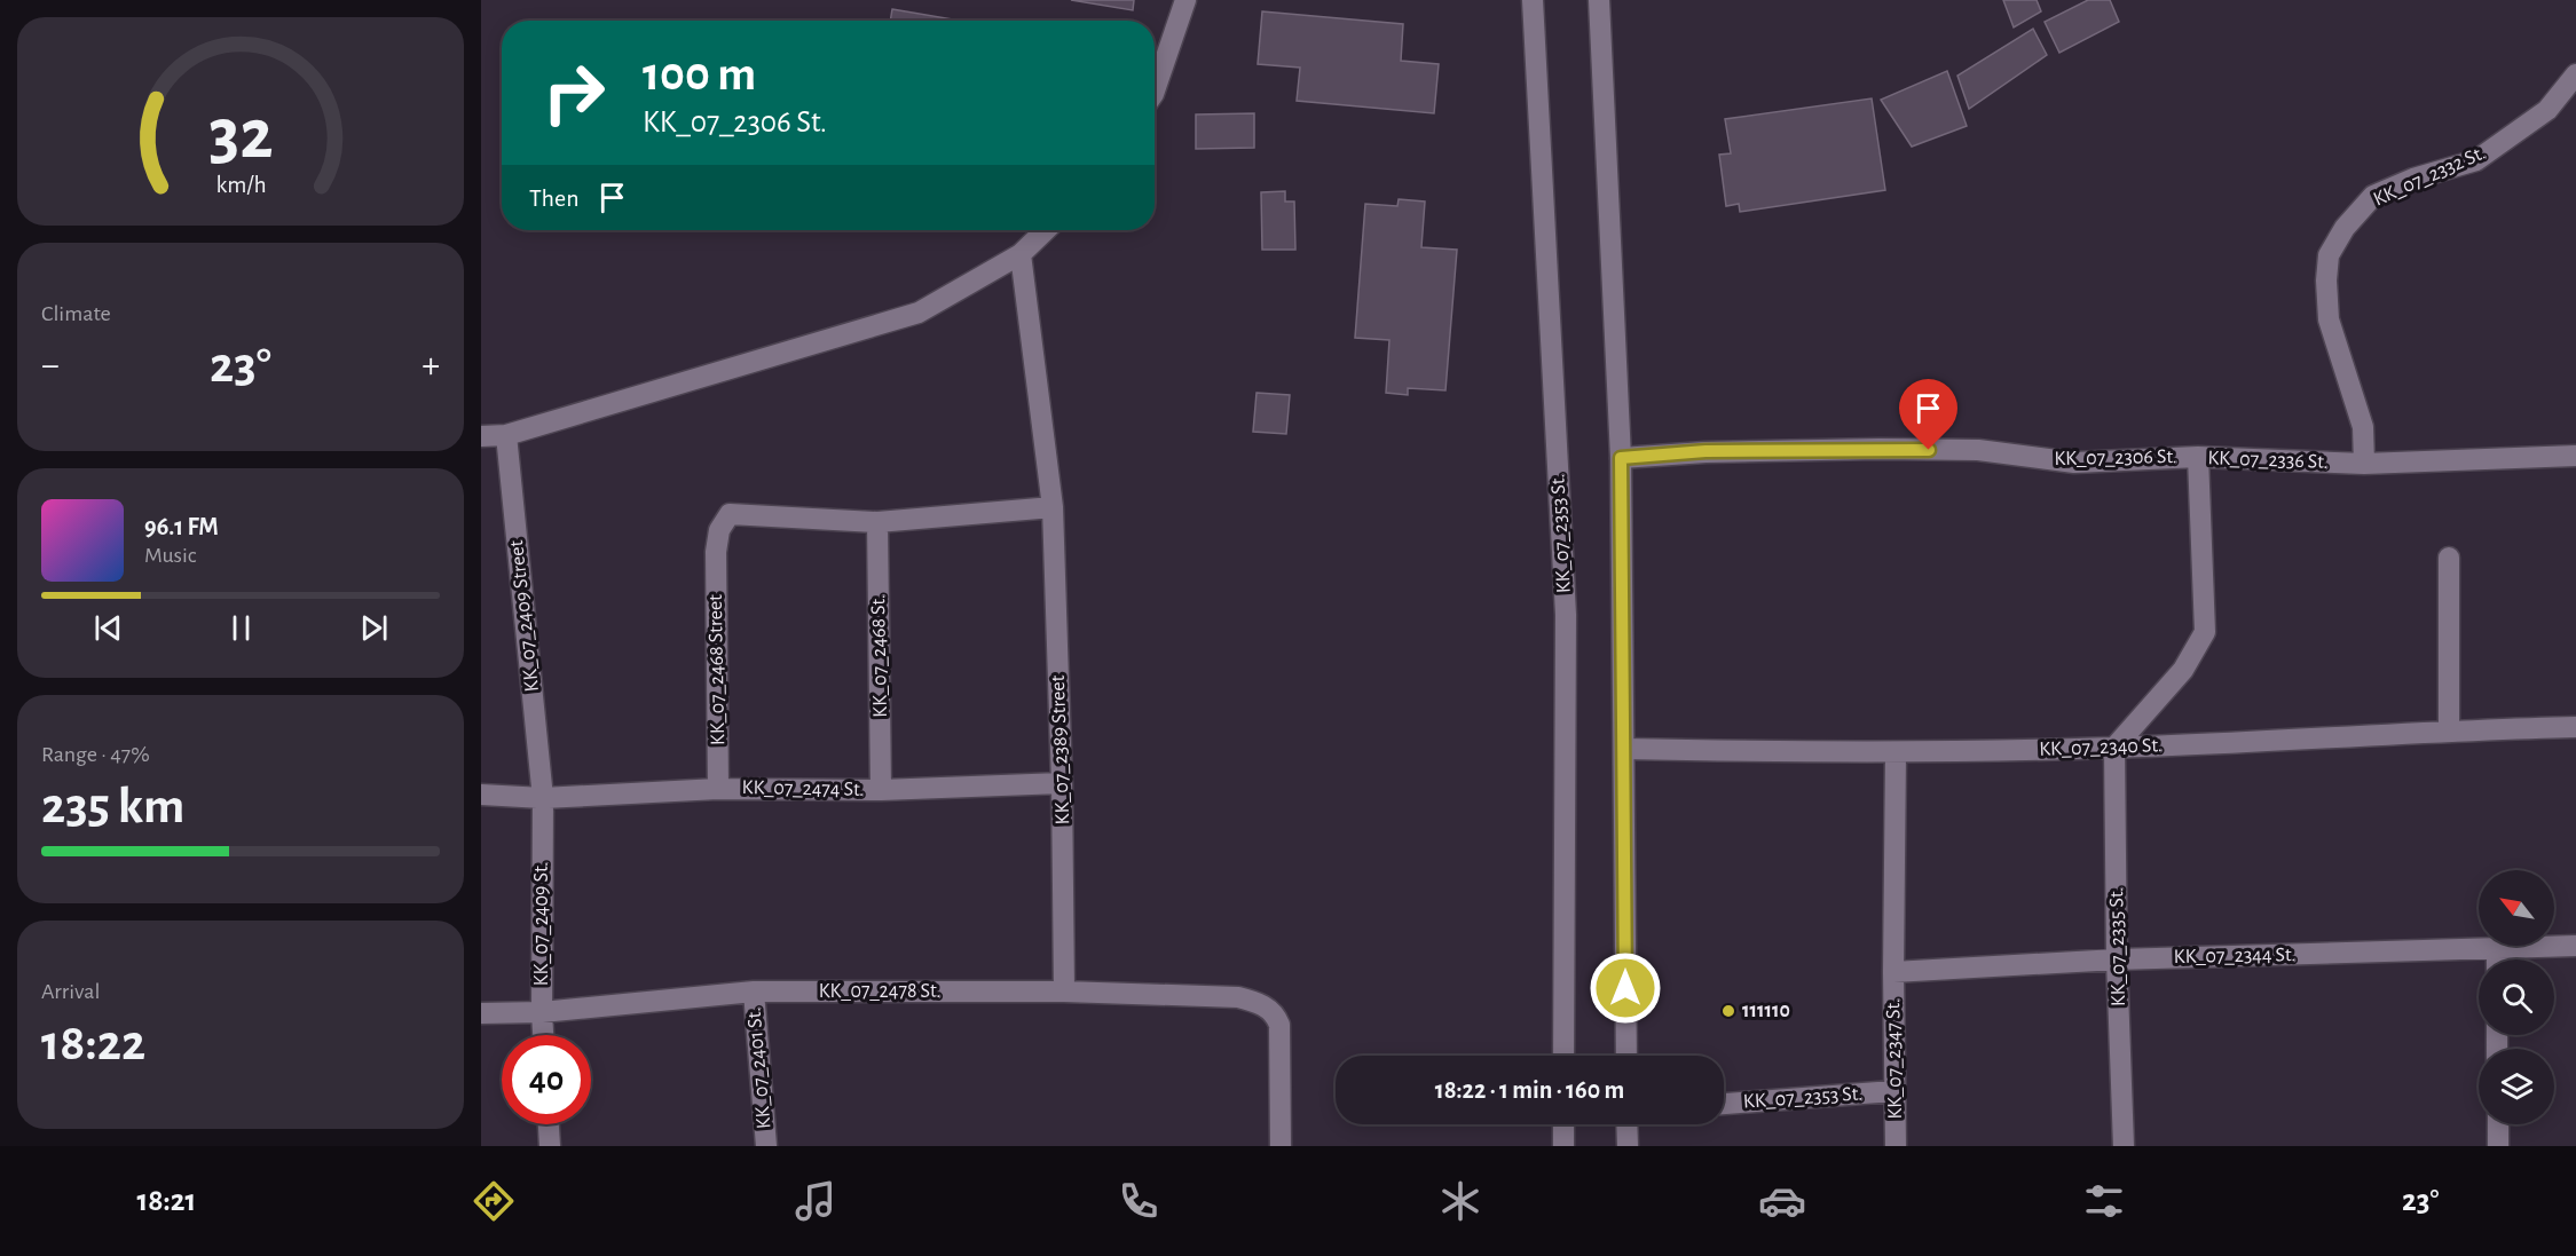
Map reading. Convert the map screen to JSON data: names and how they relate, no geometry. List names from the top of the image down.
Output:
{
  "streets": {
    "street": [
      "KK_07_2332 St.",
      "KK_07_2306 St.",
      "KK_07_2336 St.",
      "KK_07_2353 St.",
      "KK_07_2409 Street",
      "KK_07_2468 St.",
      "KK_07_2468 Street",
      "KK_07_2340 St.",
      "KK_07_2389 Street",
      "KK_07_2474 St.",
      "KK_07_2409 St.",
      "KK_07_2335 St.",
      "KK_07_2344 St.",
      "KK_07_2478 St.",
      "KK_07_2347 St.",
      "KK_07_2401 St."
    ]
  },
  "crossings": [
    ["KK_07_2332 St.", "KK_07_2336 St."],
    ["KK_07_2306 St.", "KK_07_2336 St."],
    ["KK_07_2336 St.", "KK_07_2340 St."],
    ["KK_07_2336 St.", "KK_07_2335 St."],
    ["KK_07_2353 St.", "KK_07_2347 St."],
    ["KK_07_2409 Street", "KK_07_2474 St."],
    ["KK_07_2409 Street", "KK_07_2409 St."],
    ["KK_07_2468 St.", "KK_07_2468 Street"],
    ["KK_07_2468 St.", "KK_07_2474 St."],
    ["KK_07_2468 Street", "KK_07_2474 St."],
    ["KK_07_2340 St.", "KK_07_2335 St."],
    ["KK_07_2340 St.", "KK_07_2347 St."],
    ["KK_07_2389 Street", "KK_07_2474 St."],
    ["KK_07_2389 Street", "KK_07_2478 St."],
    ["KK_07_2474 St.", "KK_07_2409 St."],
    ["KK_07_2409 St.", "KK_07_2478 St."],
    ["KK_07_2335 St.", "KK_07_2344 St."],
    ["KK_07_2344 St.", "KK_07_2347 St."],
    ["KK_07_2478 St.", "KK_07_2401 St."]
  ],
  "places": ["111110"],
  "north": "top left",
  "page": {
    "turn": ["100 m", "KK_07_2306 St."],
    "then": "Then",
    "tile": [
      "Climate",
      ["Range · 47%", "235 km"],
      ["Arrival", "18:22"]
    ],
    "heat": ["−", "23°", "+"],
    "song": ["96.1 FM", "Music"],
    "limit": "40",
    "trip": "18:22 · 1 min · 160 m",
    "tabs": ["18:21", "23°"],
    "gauge": ["32", "km/h"]
  }
}
